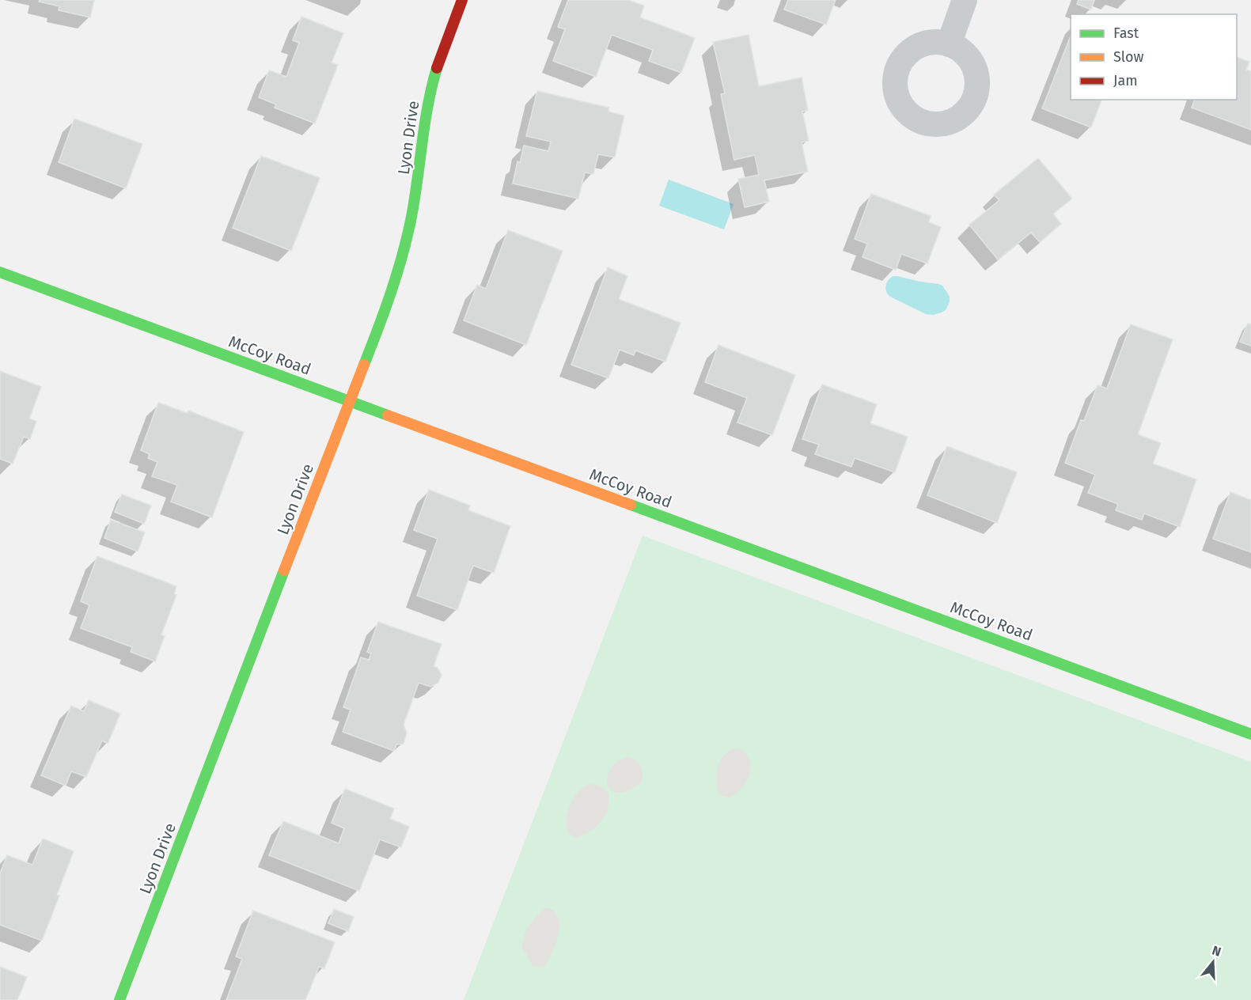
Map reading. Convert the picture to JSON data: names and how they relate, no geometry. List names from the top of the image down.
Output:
{
  "streets": {
    "main road": ["Lyon Drive", "McCoy Road"]
  },
  "crossings": [
    ["Lyon Drive", "McCoy Road"]
  ],
  "legend": ["Fast", "Slow", "Jam"],
  "north": "top"
}
